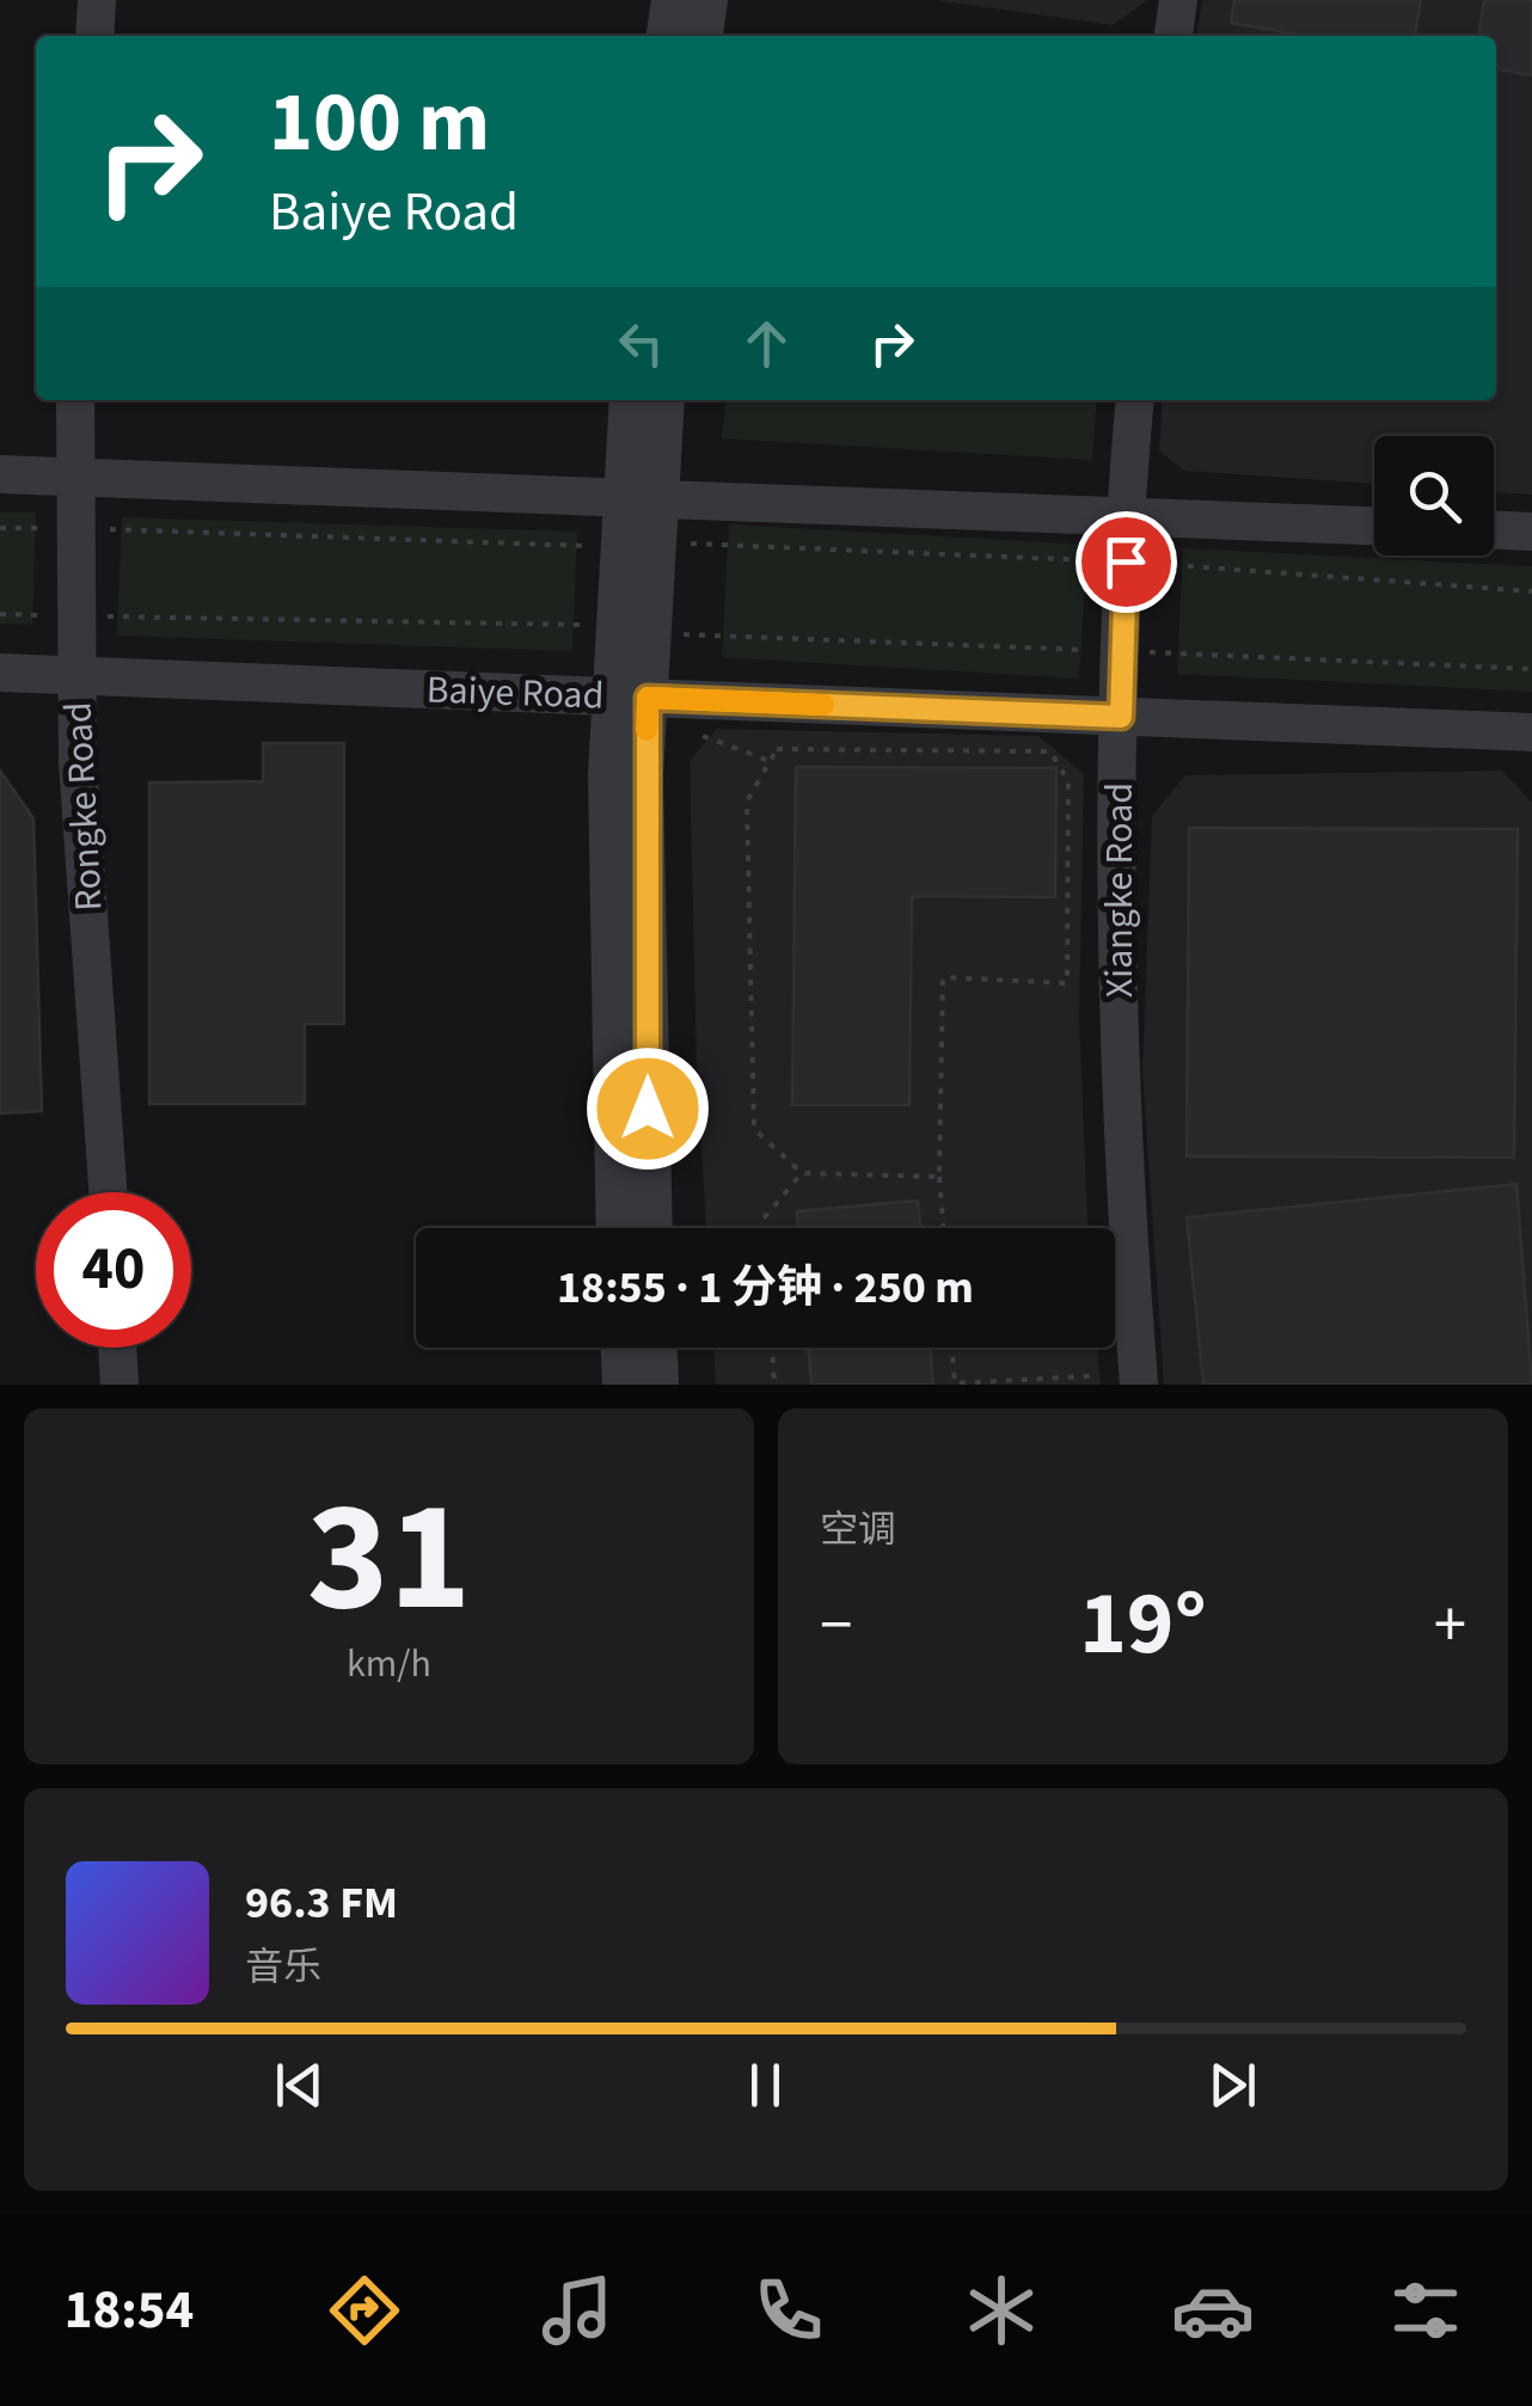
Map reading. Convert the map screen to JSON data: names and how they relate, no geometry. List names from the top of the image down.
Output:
{
  "streets": {
    "street": ["Baiye Road", "Rongke Road", "Xiangke Road"]
  },
  "crossings": [
    ["Baiye Road", "Rongke Road"],
    ["Baiye Road", "Xiangke Road"]
  ],
  "page": {
    "turn": ["100 m", "Baiye Road"],
    "limit": "40",
    "trip": "18:55 · 1 分钟 · 250 m",
    "tile": [
      ["31", "km/h"],
      "空调"
    ],
    "heat": ["−", "19°", "+"],
    "song": ["96.3 FM", "音乐"],
    "tabs": "18:54"
  }
}
